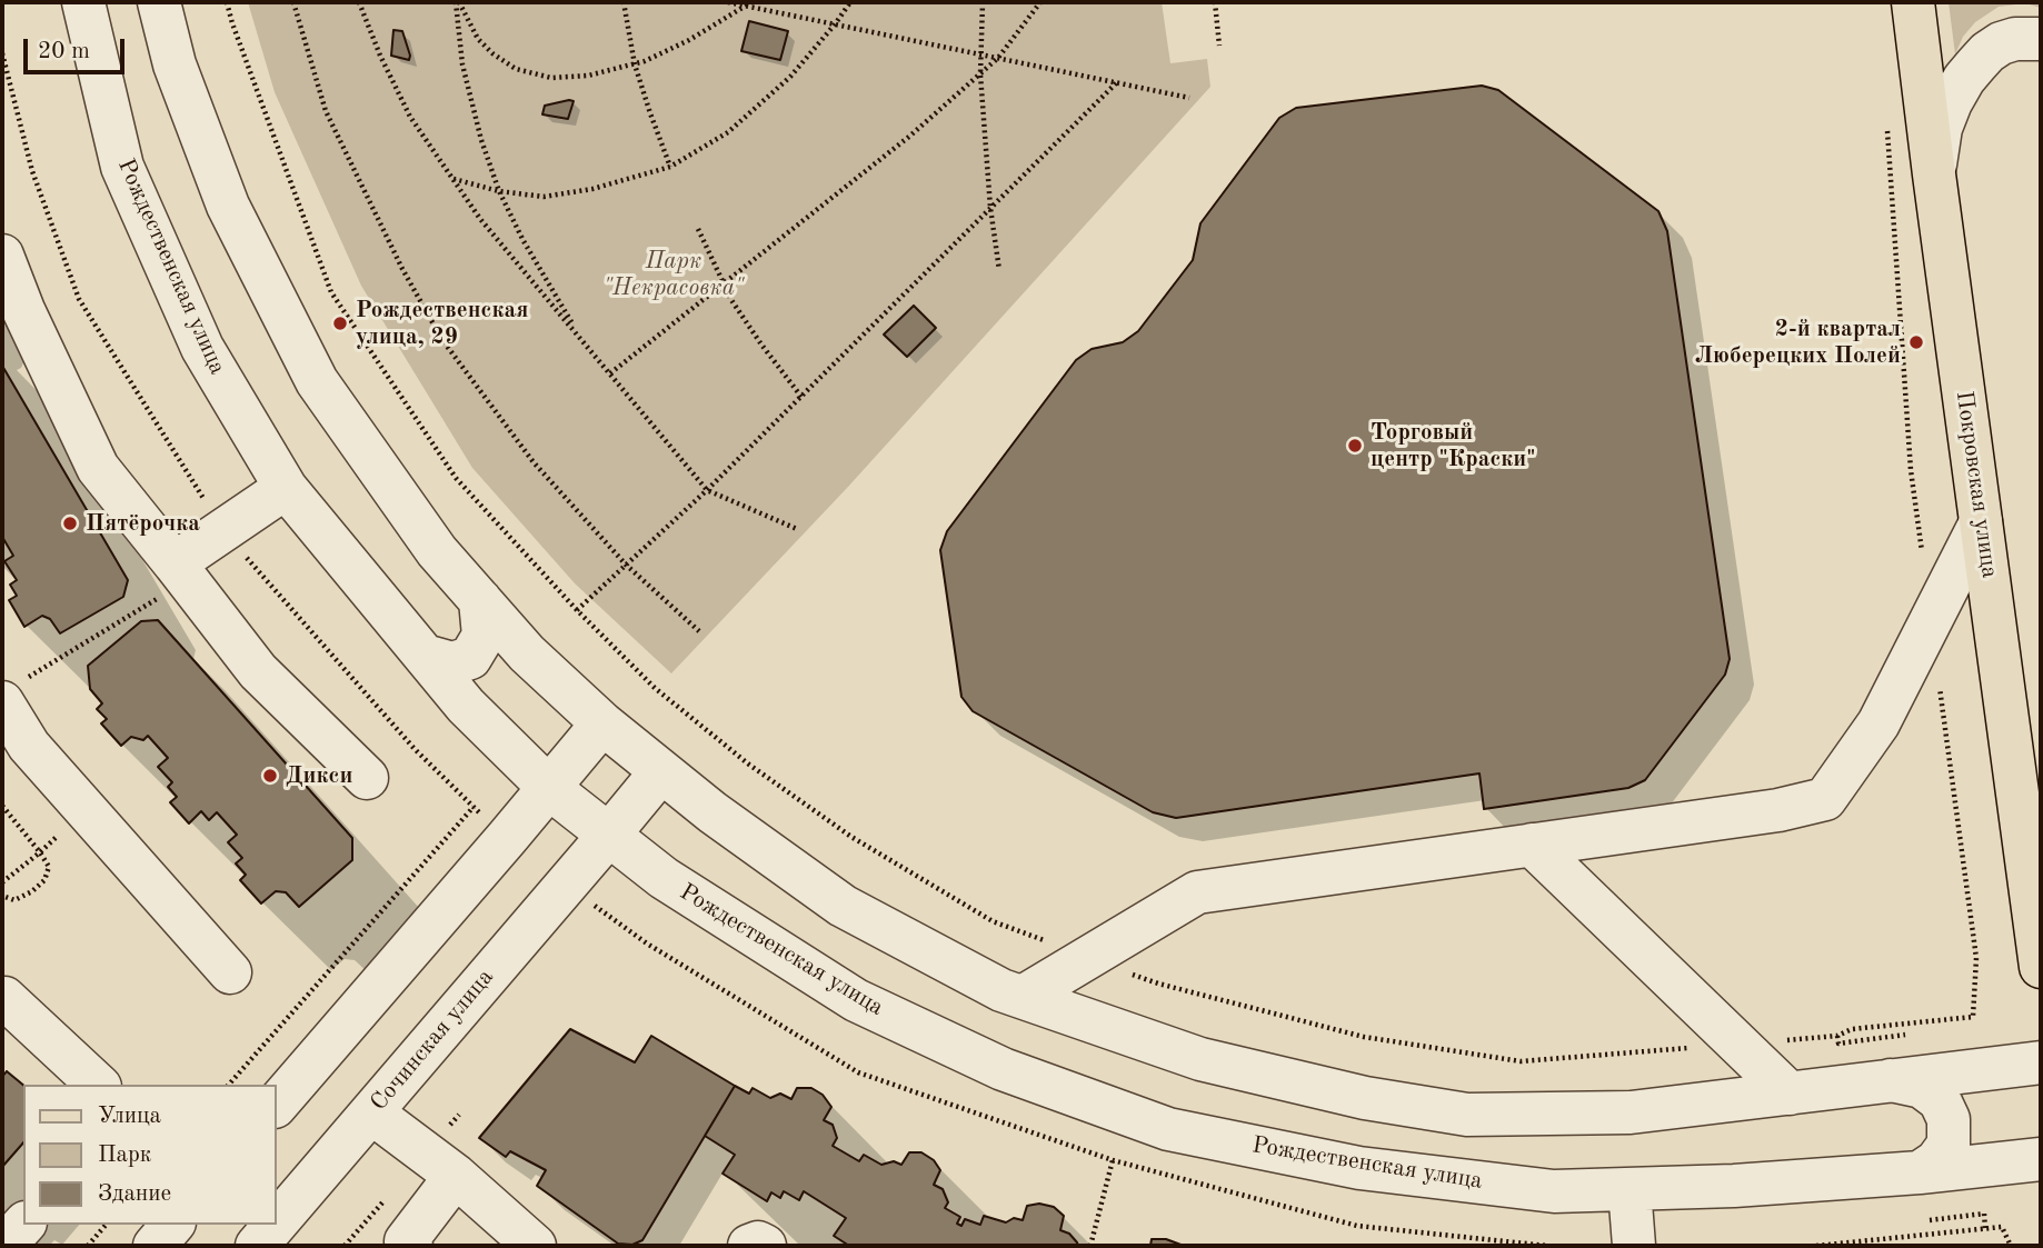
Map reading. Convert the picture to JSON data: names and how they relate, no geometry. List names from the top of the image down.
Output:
{
  "streets": {
    "main road": ["Покровская улица"],
    "street": ["Рождественская улица", "Сочинская улица"]
  },
  "crossings": [
    ["Рождественская улица", "Сочинская улица"]
  ],
  "parks": ["Парк \"Некрасовка\""],
  "places": [
    "Рождественская улица, 29",
    "2-й квартал Люберецких Полей",
    "Торговый центр \"Краски\"",
    "Пятёрочка",
    "Дикси"
  ],
  "legend": ["Улица", "Парк", "Здание"],
  "scale_bar": "20 m"
}
